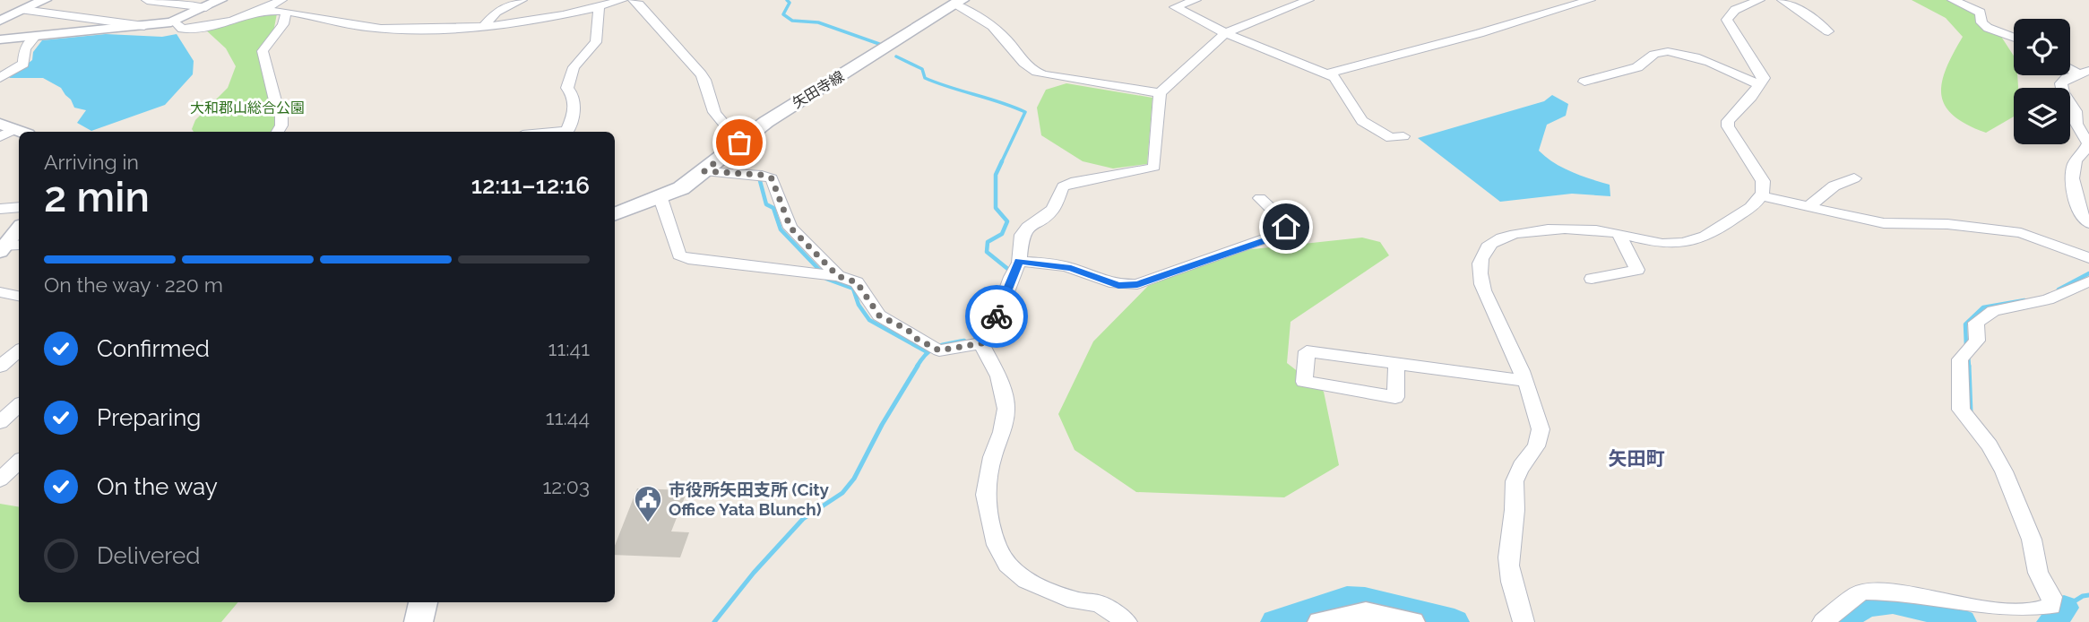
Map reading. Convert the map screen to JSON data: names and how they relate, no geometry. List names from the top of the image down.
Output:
{
  "streets": {
    "main road": ["矢田寺線"]
  },
  "districts": ["矢田町"],
  "parks": ["大和郡山総合公園"],
  "places": {
    "public building": ["市役所矢田支所 (City Office Yata Blunch)"]
  },
  "page": {
    "heading": ["2 min", "Arriving in", "12:11–12:16"],
    "bar": "On the way · 220 m",
    "list": [
      ["Confirmed", "11:41"],
      ["Preparing", "11:44"],
      ["On the way", "12:03"],
      "Delivered"
    ]
  }
}
